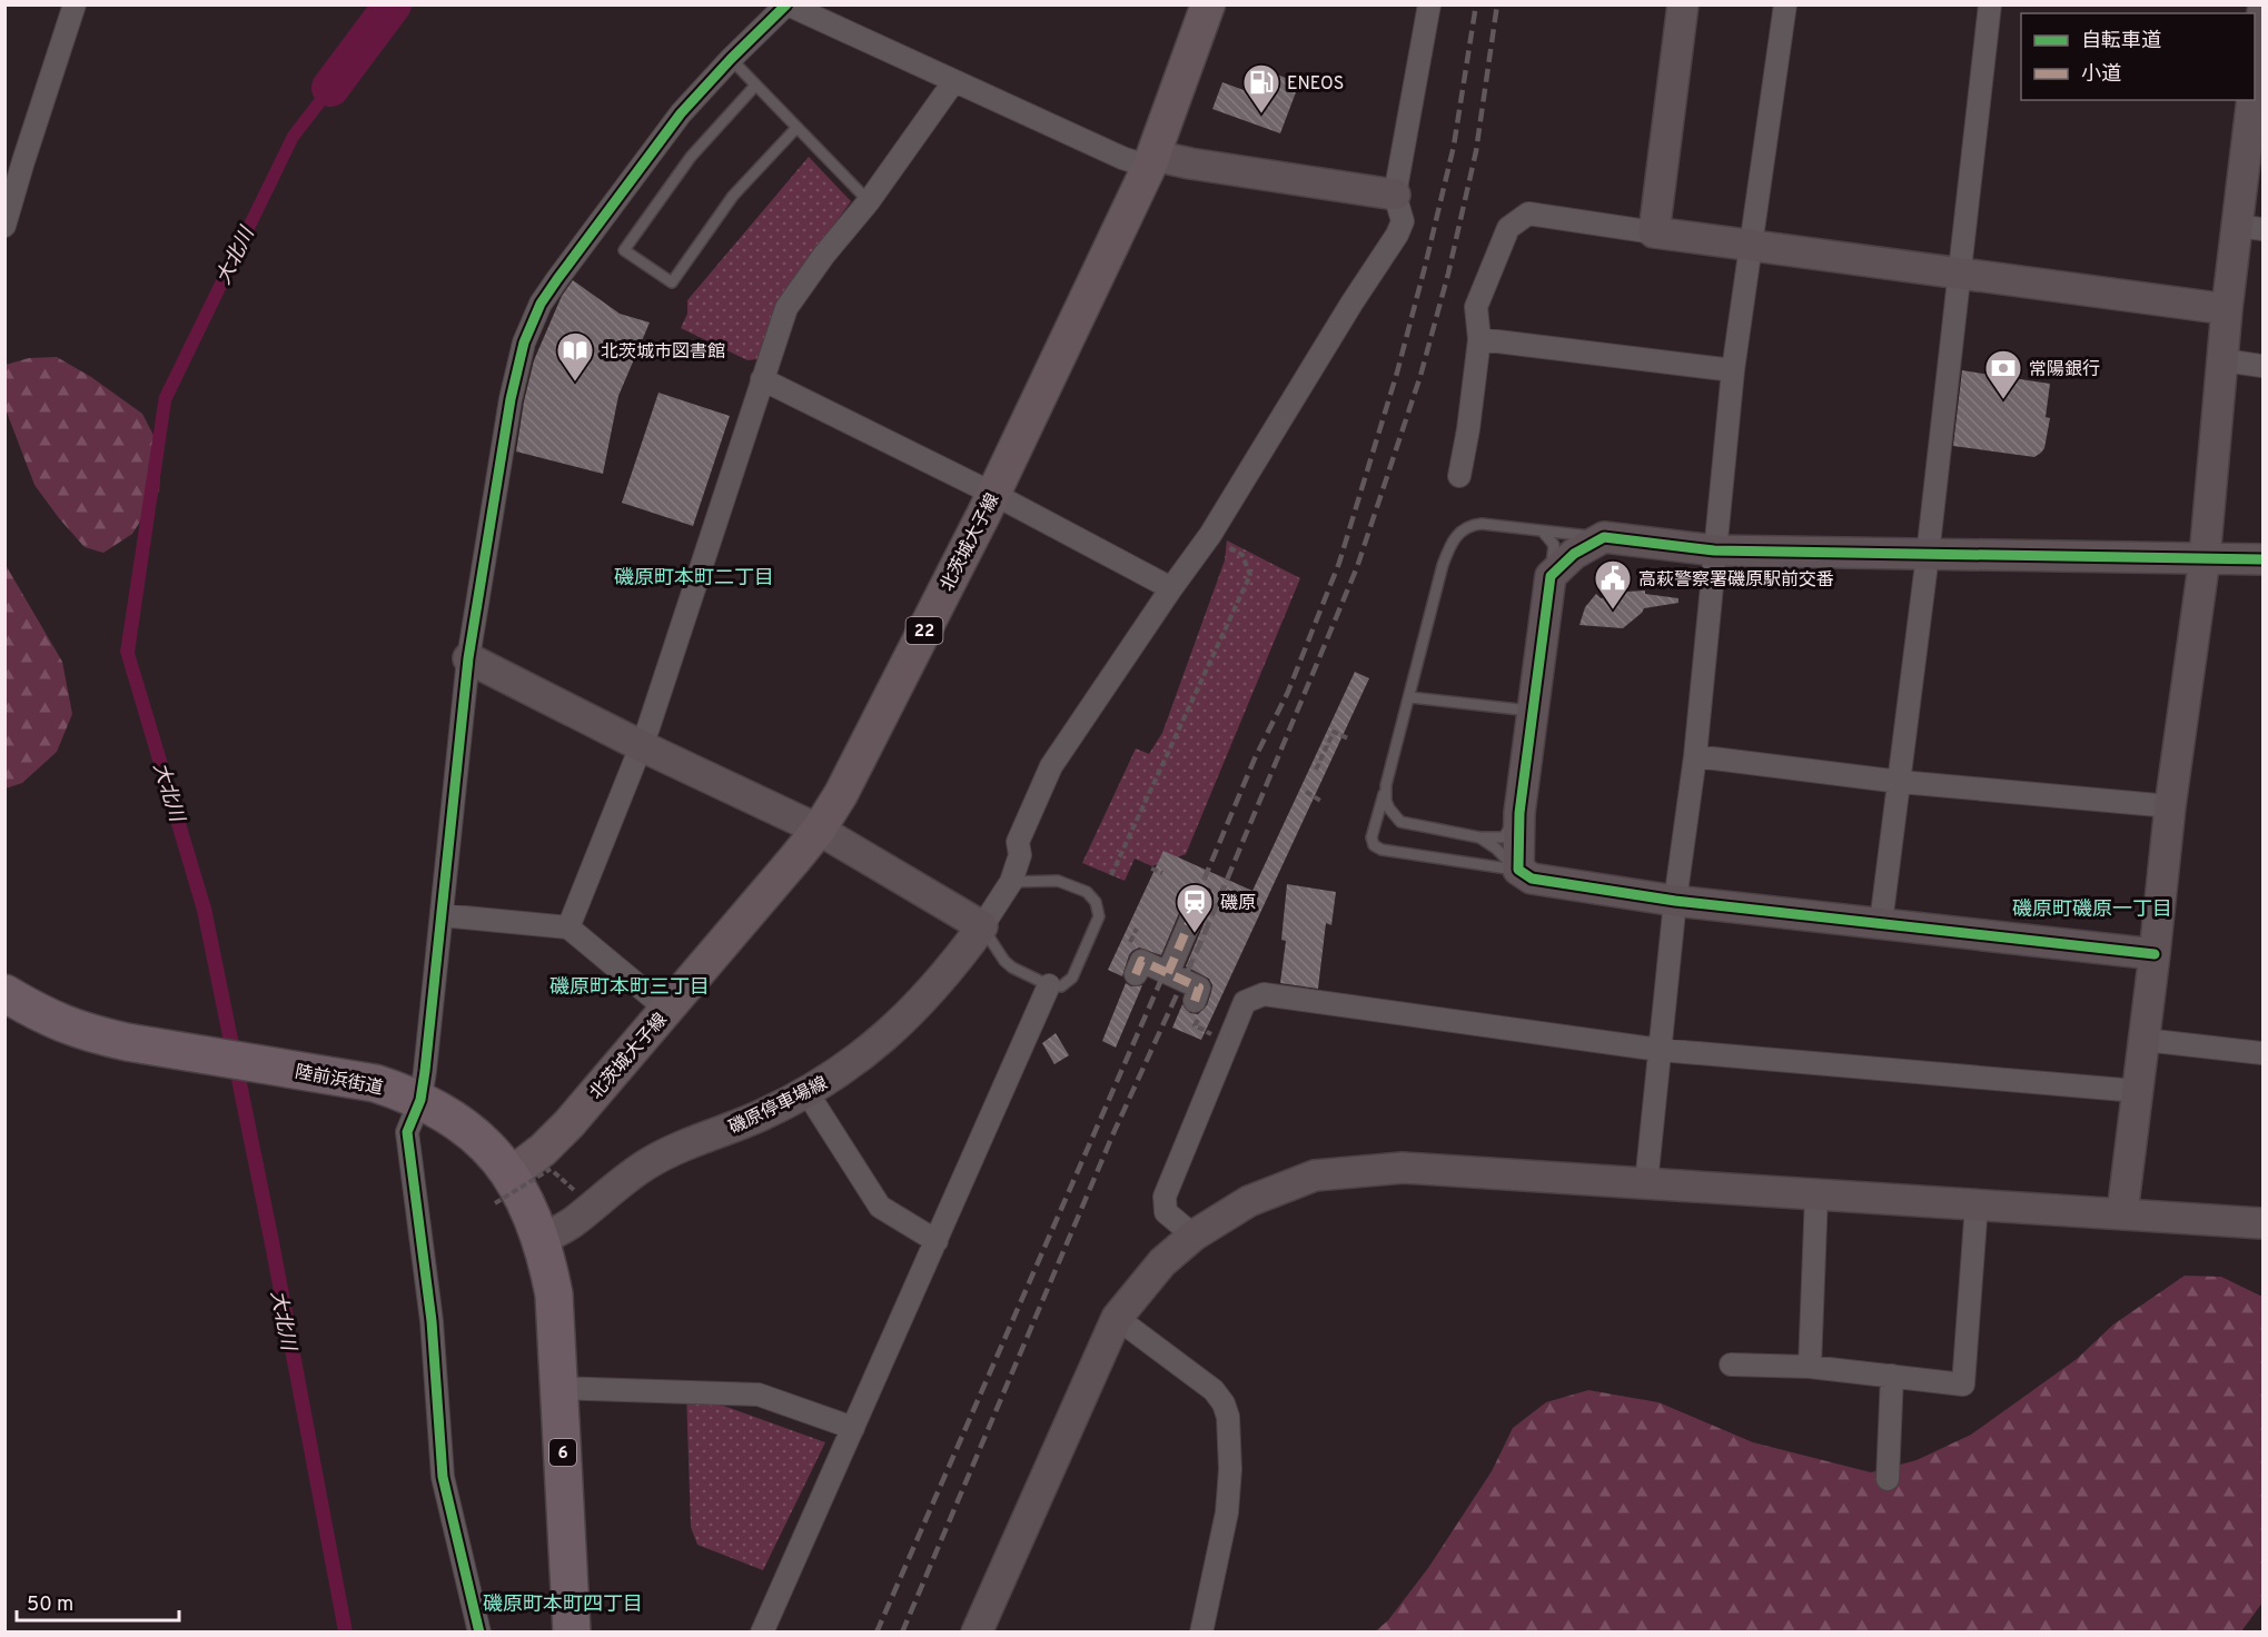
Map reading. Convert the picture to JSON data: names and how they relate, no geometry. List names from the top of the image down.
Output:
{
  "streets": {
    "highway": ["陸前浜街道", "6"],
    "main road": ["北茨城大子線", "22"],
    "street": ["磯原停車場線"]
  },
  "crossings": [
    ["北茨城大子線", "陸前浜街道"],
    ["陸前浜街道", "磯原停車場線"]
  ],
  "districts": [
    "磯原町本町二丁目",
    "磯原町磯原一丁目",
    "磯原町本町三丁目",
    "磯原町本町四丁目"
  ],
  "water": ["大北川"],
  "places": {
    "fuel station": ["ENEOS"],
    "library": ["北茨城市図書館"],
    "bank": ["常陽銀行"],
    "public building": ["高萩警察署磯原駅前交番"],
    "station": ["磯原"]
  },
  "legend": ["自転車道", "小道"],
  "scale_bar": "50 m"
}
